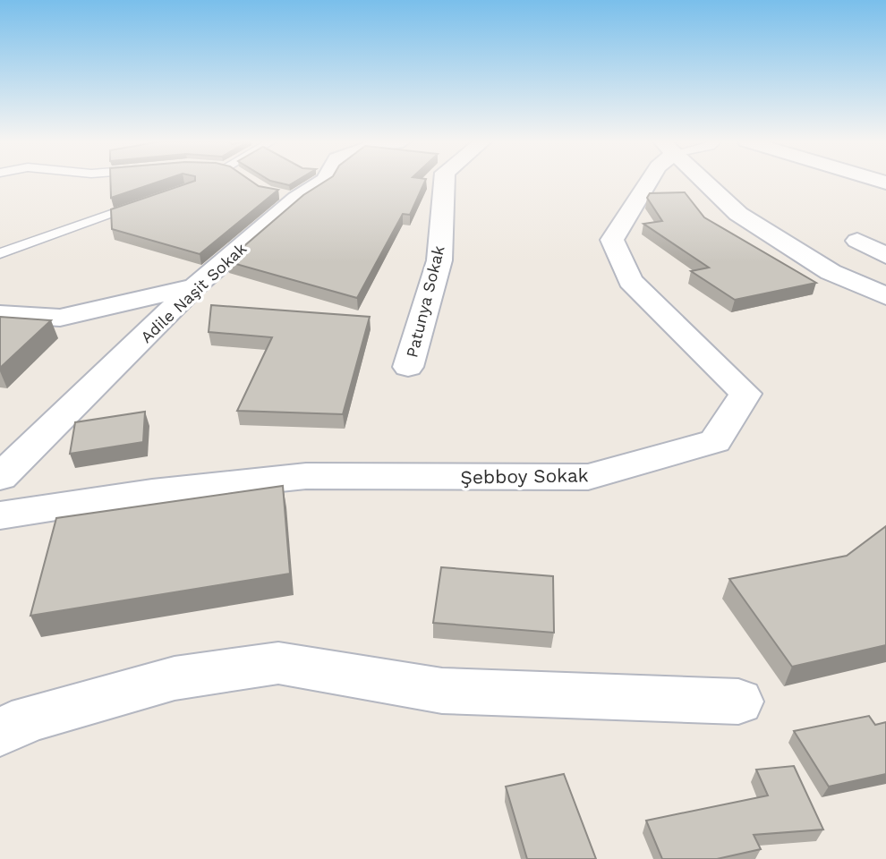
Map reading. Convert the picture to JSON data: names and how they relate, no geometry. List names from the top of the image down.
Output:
{
  "streets": {
    "street": ["Adile Naşit Sokak", "Patunya Sokak", "Şebboy Sokak"]
  }
}
